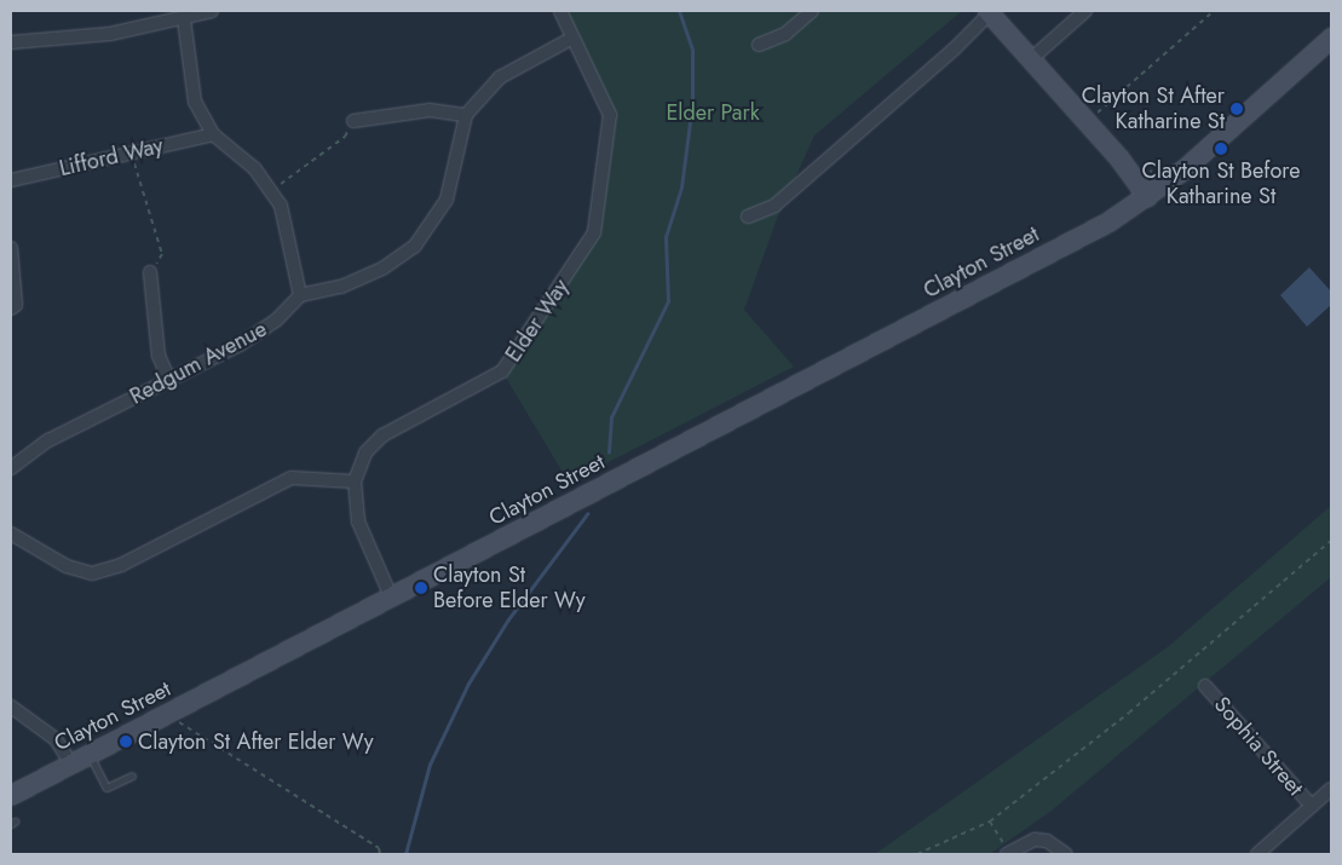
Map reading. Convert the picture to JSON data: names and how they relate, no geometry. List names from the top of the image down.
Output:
{
  "streets": {
    "main road": ["Clayton Street"],
    "street": [
      "Lifford Way",
      "Elder Way",
      "Redgum Avenue",
      "Sophia Street"
    ]
  },
  "crossings": [
    ["Clayton Street", "Elder Way"]
  ],
  "parks": ["Elder Park"],
  "places": [
    "Clayton St After Katharine St",
    "Clayton St Before Katharine St",
    "Clayton St Before Elder Wy",
    "Clayton St After Elder Wy"
  ]
}
